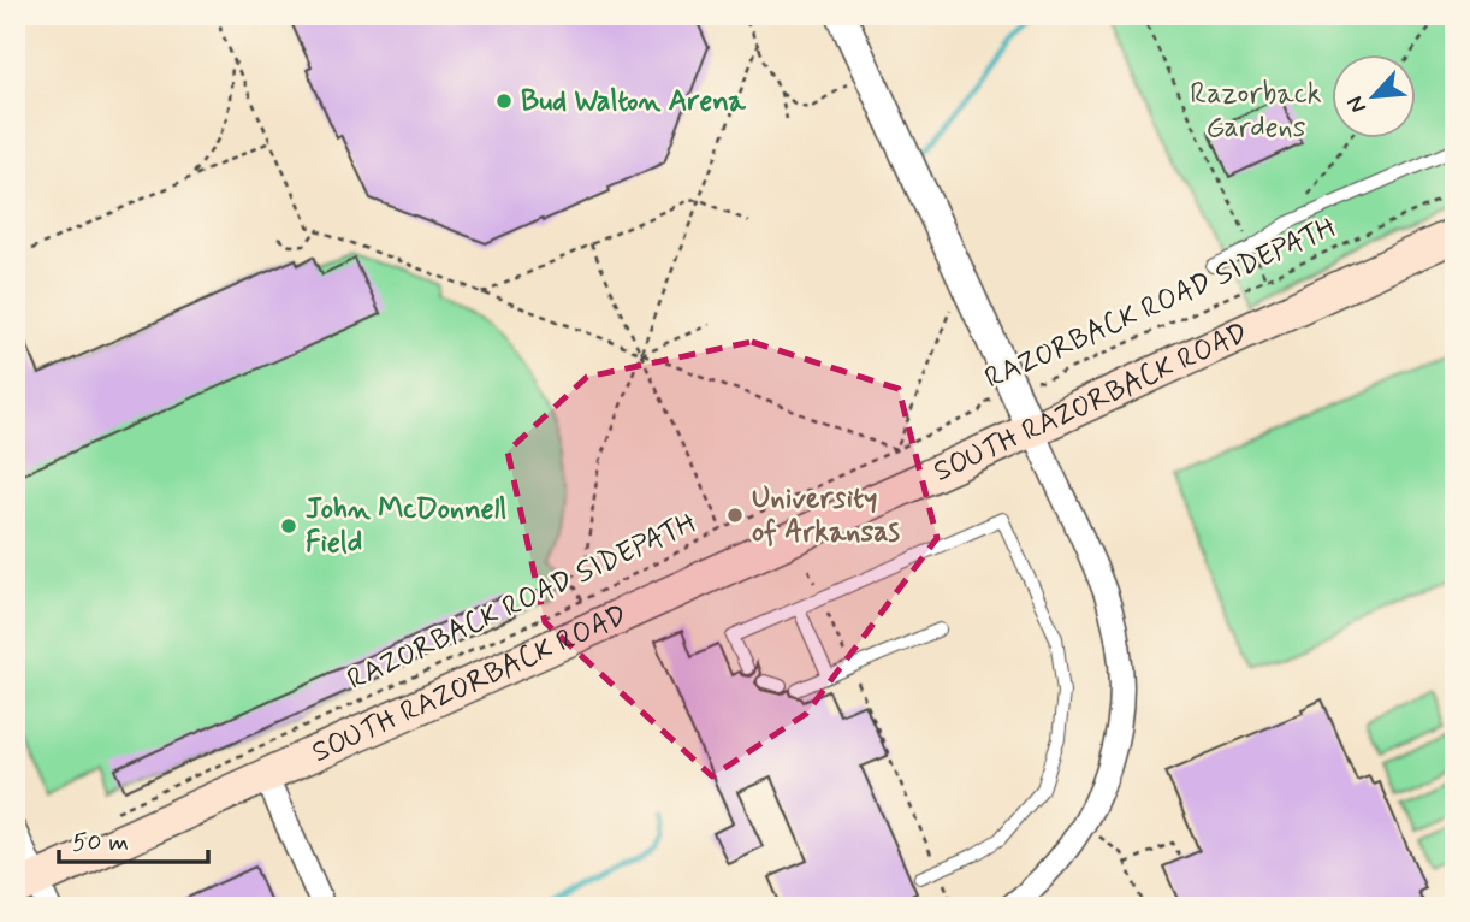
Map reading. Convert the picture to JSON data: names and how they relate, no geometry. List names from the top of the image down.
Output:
{
  "streets": {
    "main road": ["SOUTH RAZORBACK ROAD"],
    "path": ["RAZORBACK ROAD SIDEPATH"]
  },
  "parks": ["Razorback Gardens"],
  "places": ["Bud Walton Arena", "University of Arkansas", "John McDonnell Field"],
  "scale_bar": "50 m",
  "north": "bottom left"
}
